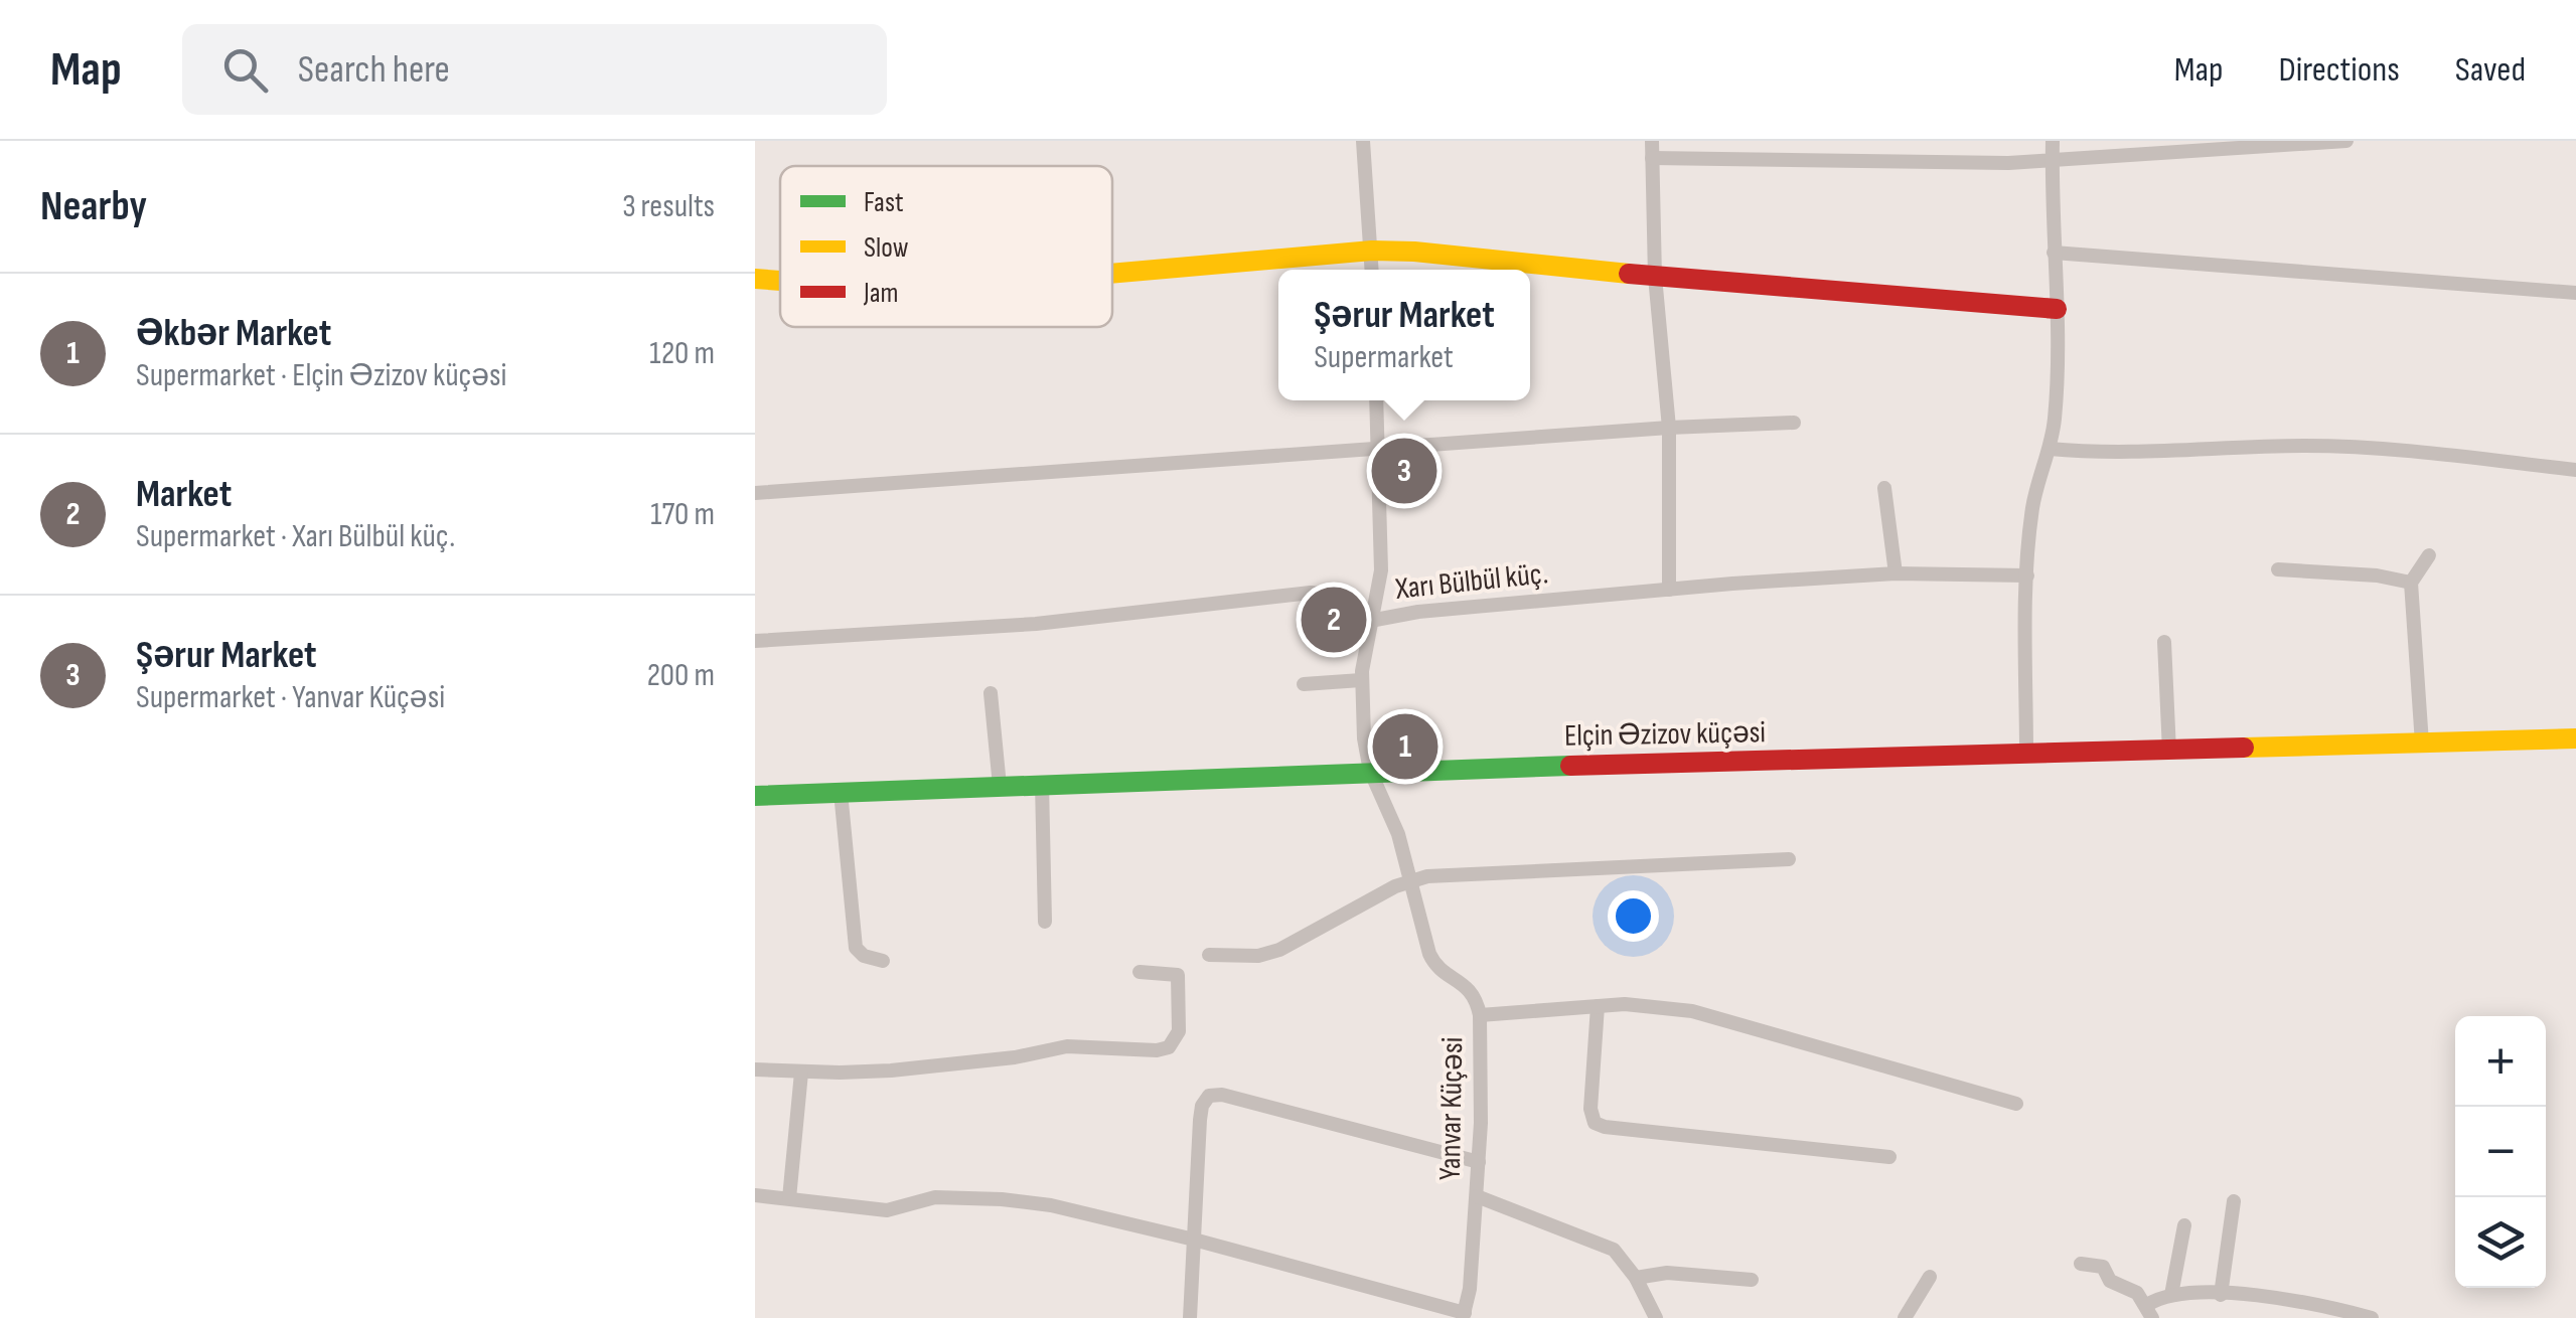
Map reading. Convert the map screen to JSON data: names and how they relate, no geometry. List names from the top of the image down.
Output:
{
  "streets": {
    "street": ["Xarı Bülbül küç.", "Elçin Əzizov küçəsi", "Yanvar Küçəsi"]
  },
  "crossings": [
    ["Xarı Bülbül küç.", "Yanvar Küçəsi"],
    ["Elçin Əzizov küçəsi", "Yanvar Küçəsi"]
  ],
  "legend": ["Fast", "Slow", "Jam"],
  "page": {
    "header": "Map",
    "search": "Search here",
    "nav": ["Map", "Directions", "Saved"],
    "heading": ["Nearby", "3 results"],
    "popup": ["Şərur Market", "Supermarket"],
    "list": [
      {
        "mark": "1",
        "name": "Əkbər Market",
        "note": "Supermarket · Elçin Əzizov küçəsi",
        "value": "120 m"
      },
      {
        "mark": "2",
        "name": "Market",
        "note": "Supermarket · Xarı Bülbül küç.",
        "value": "170 m"
      },
      {
        "mark": "3",
        "name": "Şərur Market",
        "note": "Supermarket · Yanvar Küçəsi",
        "value": "200 m"
      }
    ],
    "pins": ["3", "2", "1"],
    "map_buttons": ["+", "−"]
  }
}
